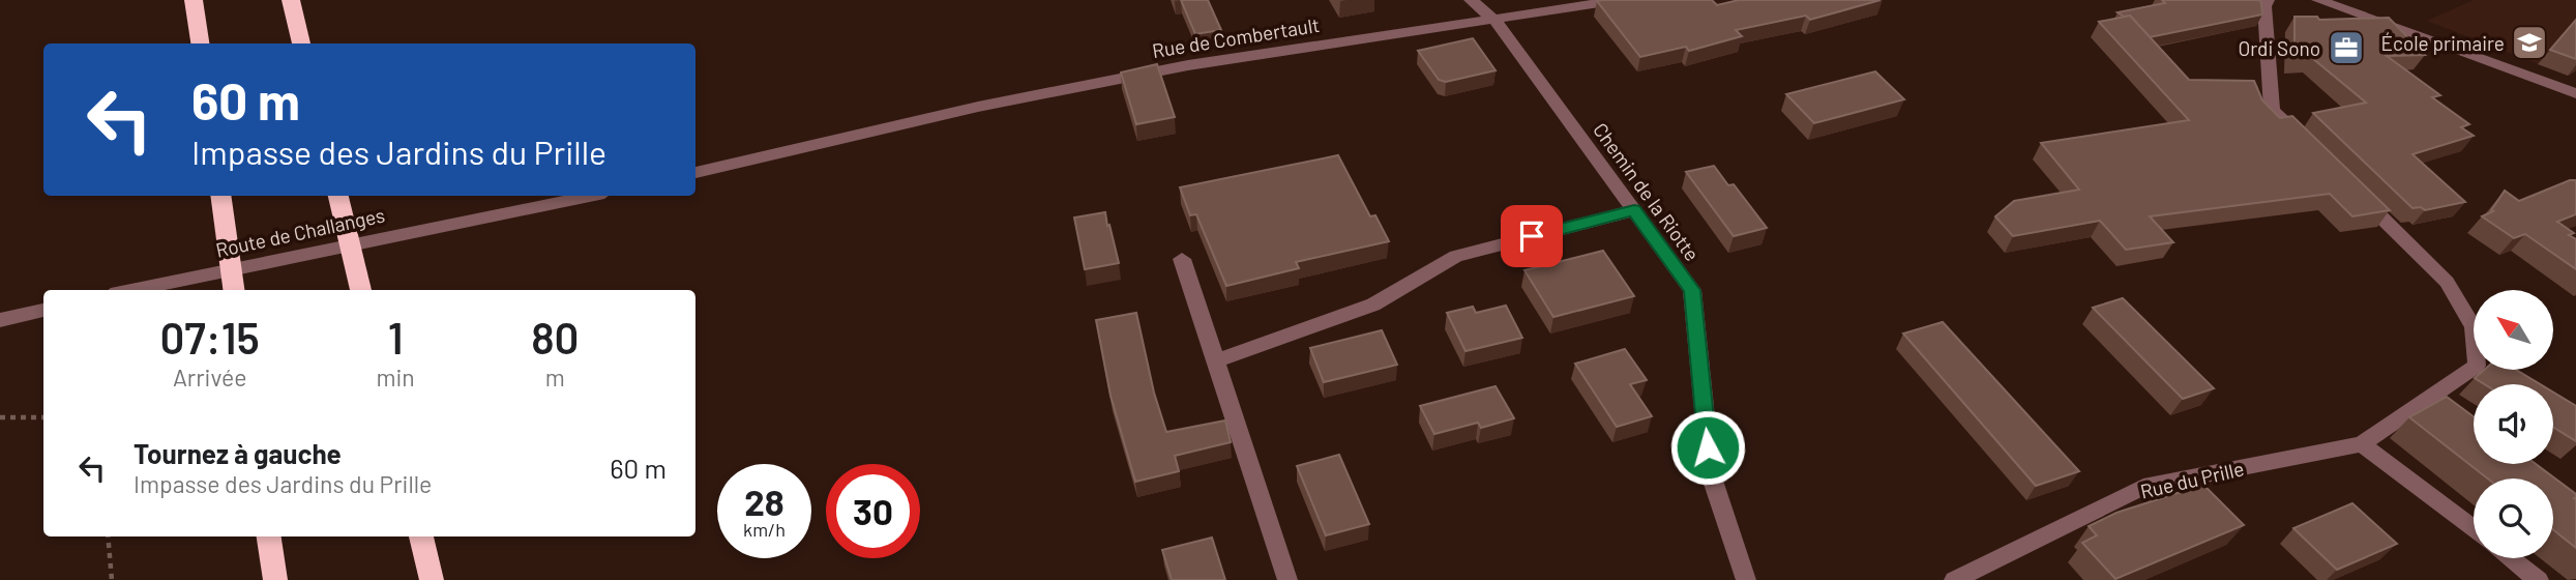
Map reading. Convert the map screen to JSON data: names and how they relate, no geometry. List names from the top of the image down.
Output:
{
  "streets": {
    "street": [
      "Rue de Combertault",
      "Chemin de la Riotte",
      "Route de Challanges",
      "Rue du Prille"
    ]
  },
  "crossings": [
    ["Rue de Combertault", "Chemin de la Riotte"]
  ],
  "places": {
    "school or university": ["École primaire"],
    "office": ["Ordi Sono"]
  },
  "north": "top left",
  "page": {
    "turn": ["60 m", "Impasse des Jardins du Prille"],
    "eta": [
      "07:15",
      "Arrivée",
      "1",
      "min",
      "80",
      "m"
    ],
    "list": [
      {
        "name": "Tournez à gauche",
        "note": "Impasse des Jardins du Prille",
        "value": "60 m"
      }
    ],
    "speed": "28 km/h",
    "limit": "30"
  }
}
